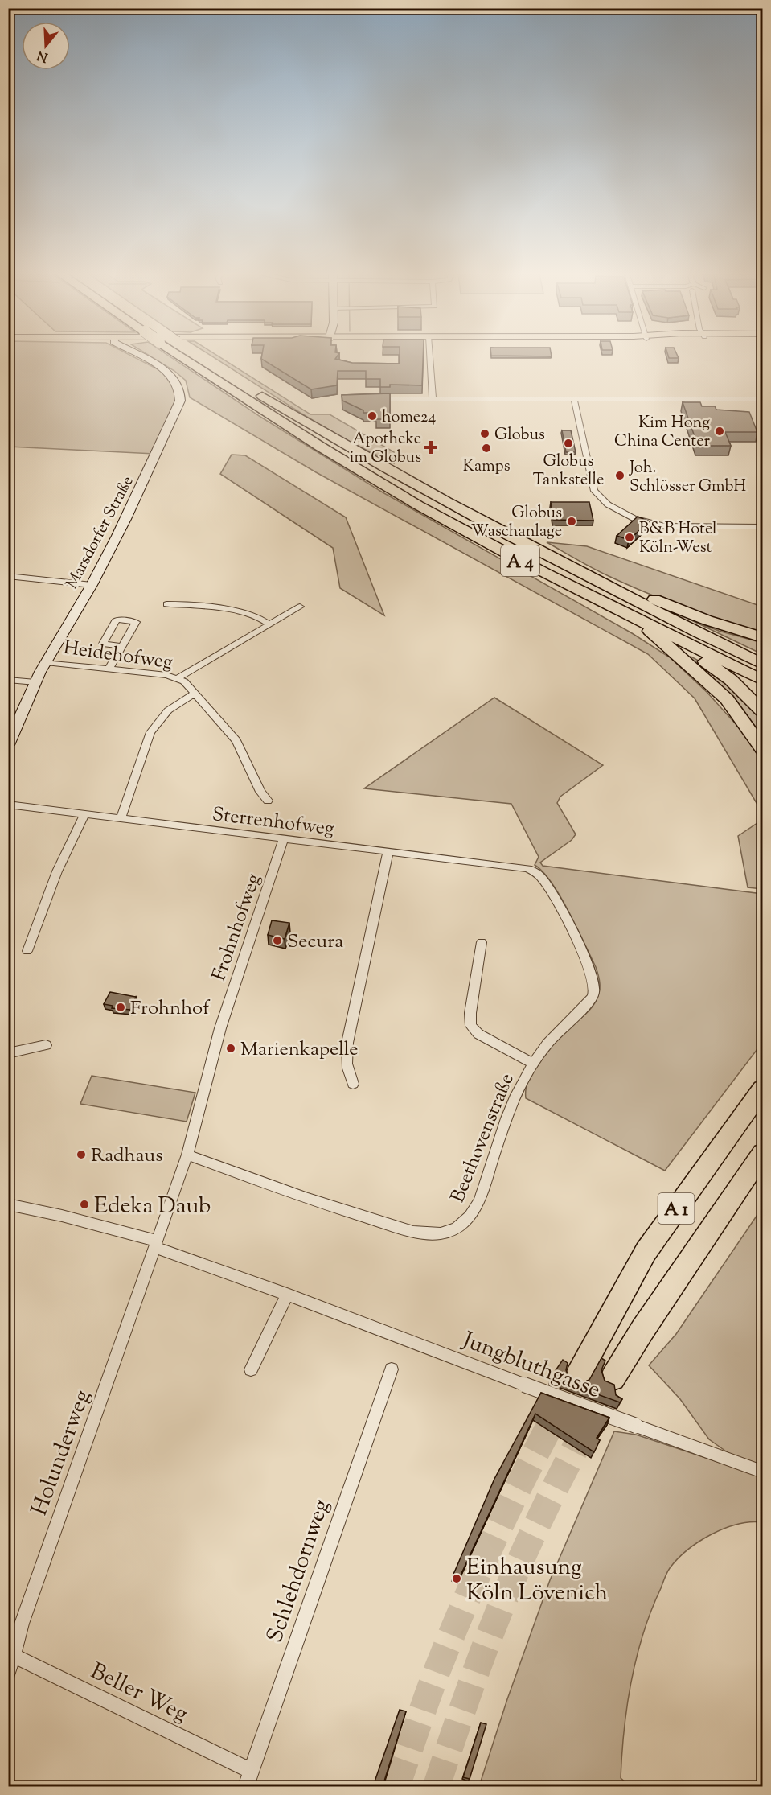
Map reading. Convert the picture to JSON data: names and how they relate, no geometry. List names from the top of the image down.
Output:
{
  "streets": {
    "highway": ["A 4", "A 1"],
    "street": [
      "Marsdorfer Straße",
      "Heidehofweg",
      "Sterrenhofweg",
      "Frohnhofweg",
      "Beethovenstraße",
      "Jungbluthgasse",
      "Holunderweg",
      "Schlehdornweg",
      "Beller Weg"
    ]
  },
  "crossings": [
    ["Marsdorfer Straße", "Heidehofweg"],
    ["Sterrenhofweg", "Frohnhofweg"],
    ["Sterrenhofweg", "Beethovenstraße"],
    ["Frohnhofweg", "Beethovenstraße"],
    ["Frohnhofweg", "Jungbluthgasse"],
    ["Frohnhofweg", "Holunderweg"],
    ["Jungbluthgasse", "Holunderweg"],
    ["Holunderweg", "Beller Weg"],
    ["Schlehdornweg", "Beller Weg"]
  ],
  "places": {
    "other": [
      "home24",
      "Kim Hong China Center",
      "Globus",
      "Globus Tankstelle",
      "Kamps",
      "Joh. Schlösser GmbH",
      "Globus Waschanlage",
      "B&B Hotel Köln-West",
      "Secura",
      "Frohnhof",
      "Marienkapelle",
      "Radhaus",
      "Edeka Daub",
      "Einhausung Köln Lövenich"
    ],
    "health": ["Apotheke im Globus"]
  },
  "north": "bottom"
}
